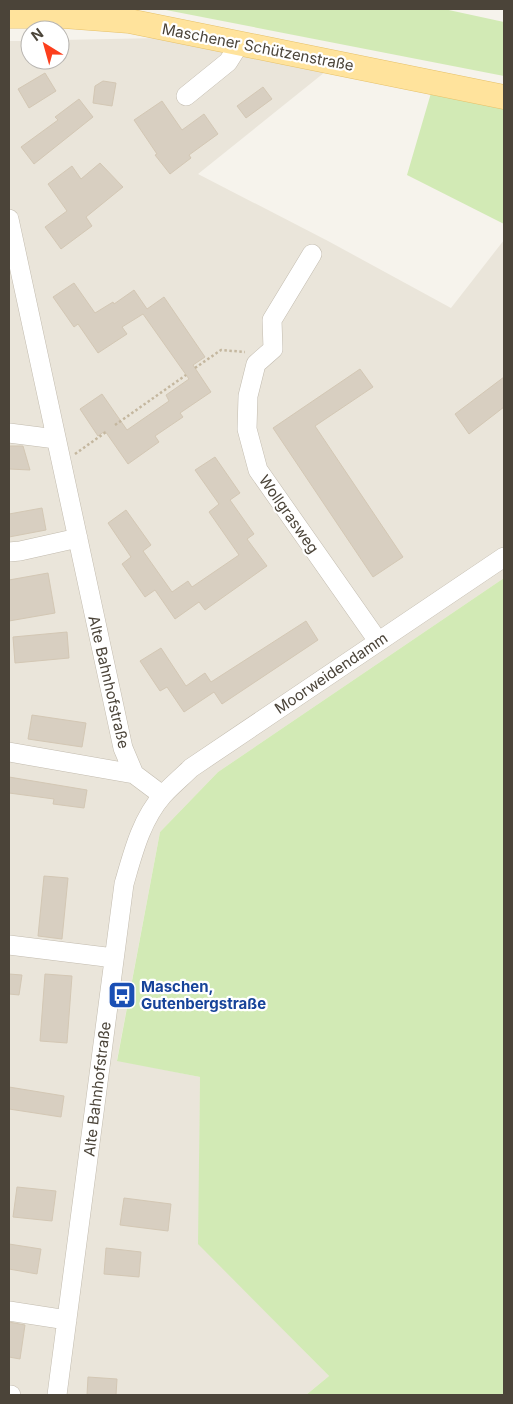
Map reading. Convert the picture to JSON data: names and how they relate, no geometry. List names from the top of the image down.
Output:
{
  "streets": {
    "main road": ["Maschener Schützenstraße"],
    "street": ["Wollgrasweg", "Moorweidendamm", "Alte Bahnhofstraße"]
  },
  "crossings": [
    ["Wollgrasweg", "Moorweidendamm"],
    ["Moorweidendamm", "Alte Bahnhofstraße"]
  ],
  "places": {
    "bus stop": ["Maschen, Gutenbergstraße"]
  },
  "north": "top left"
}
